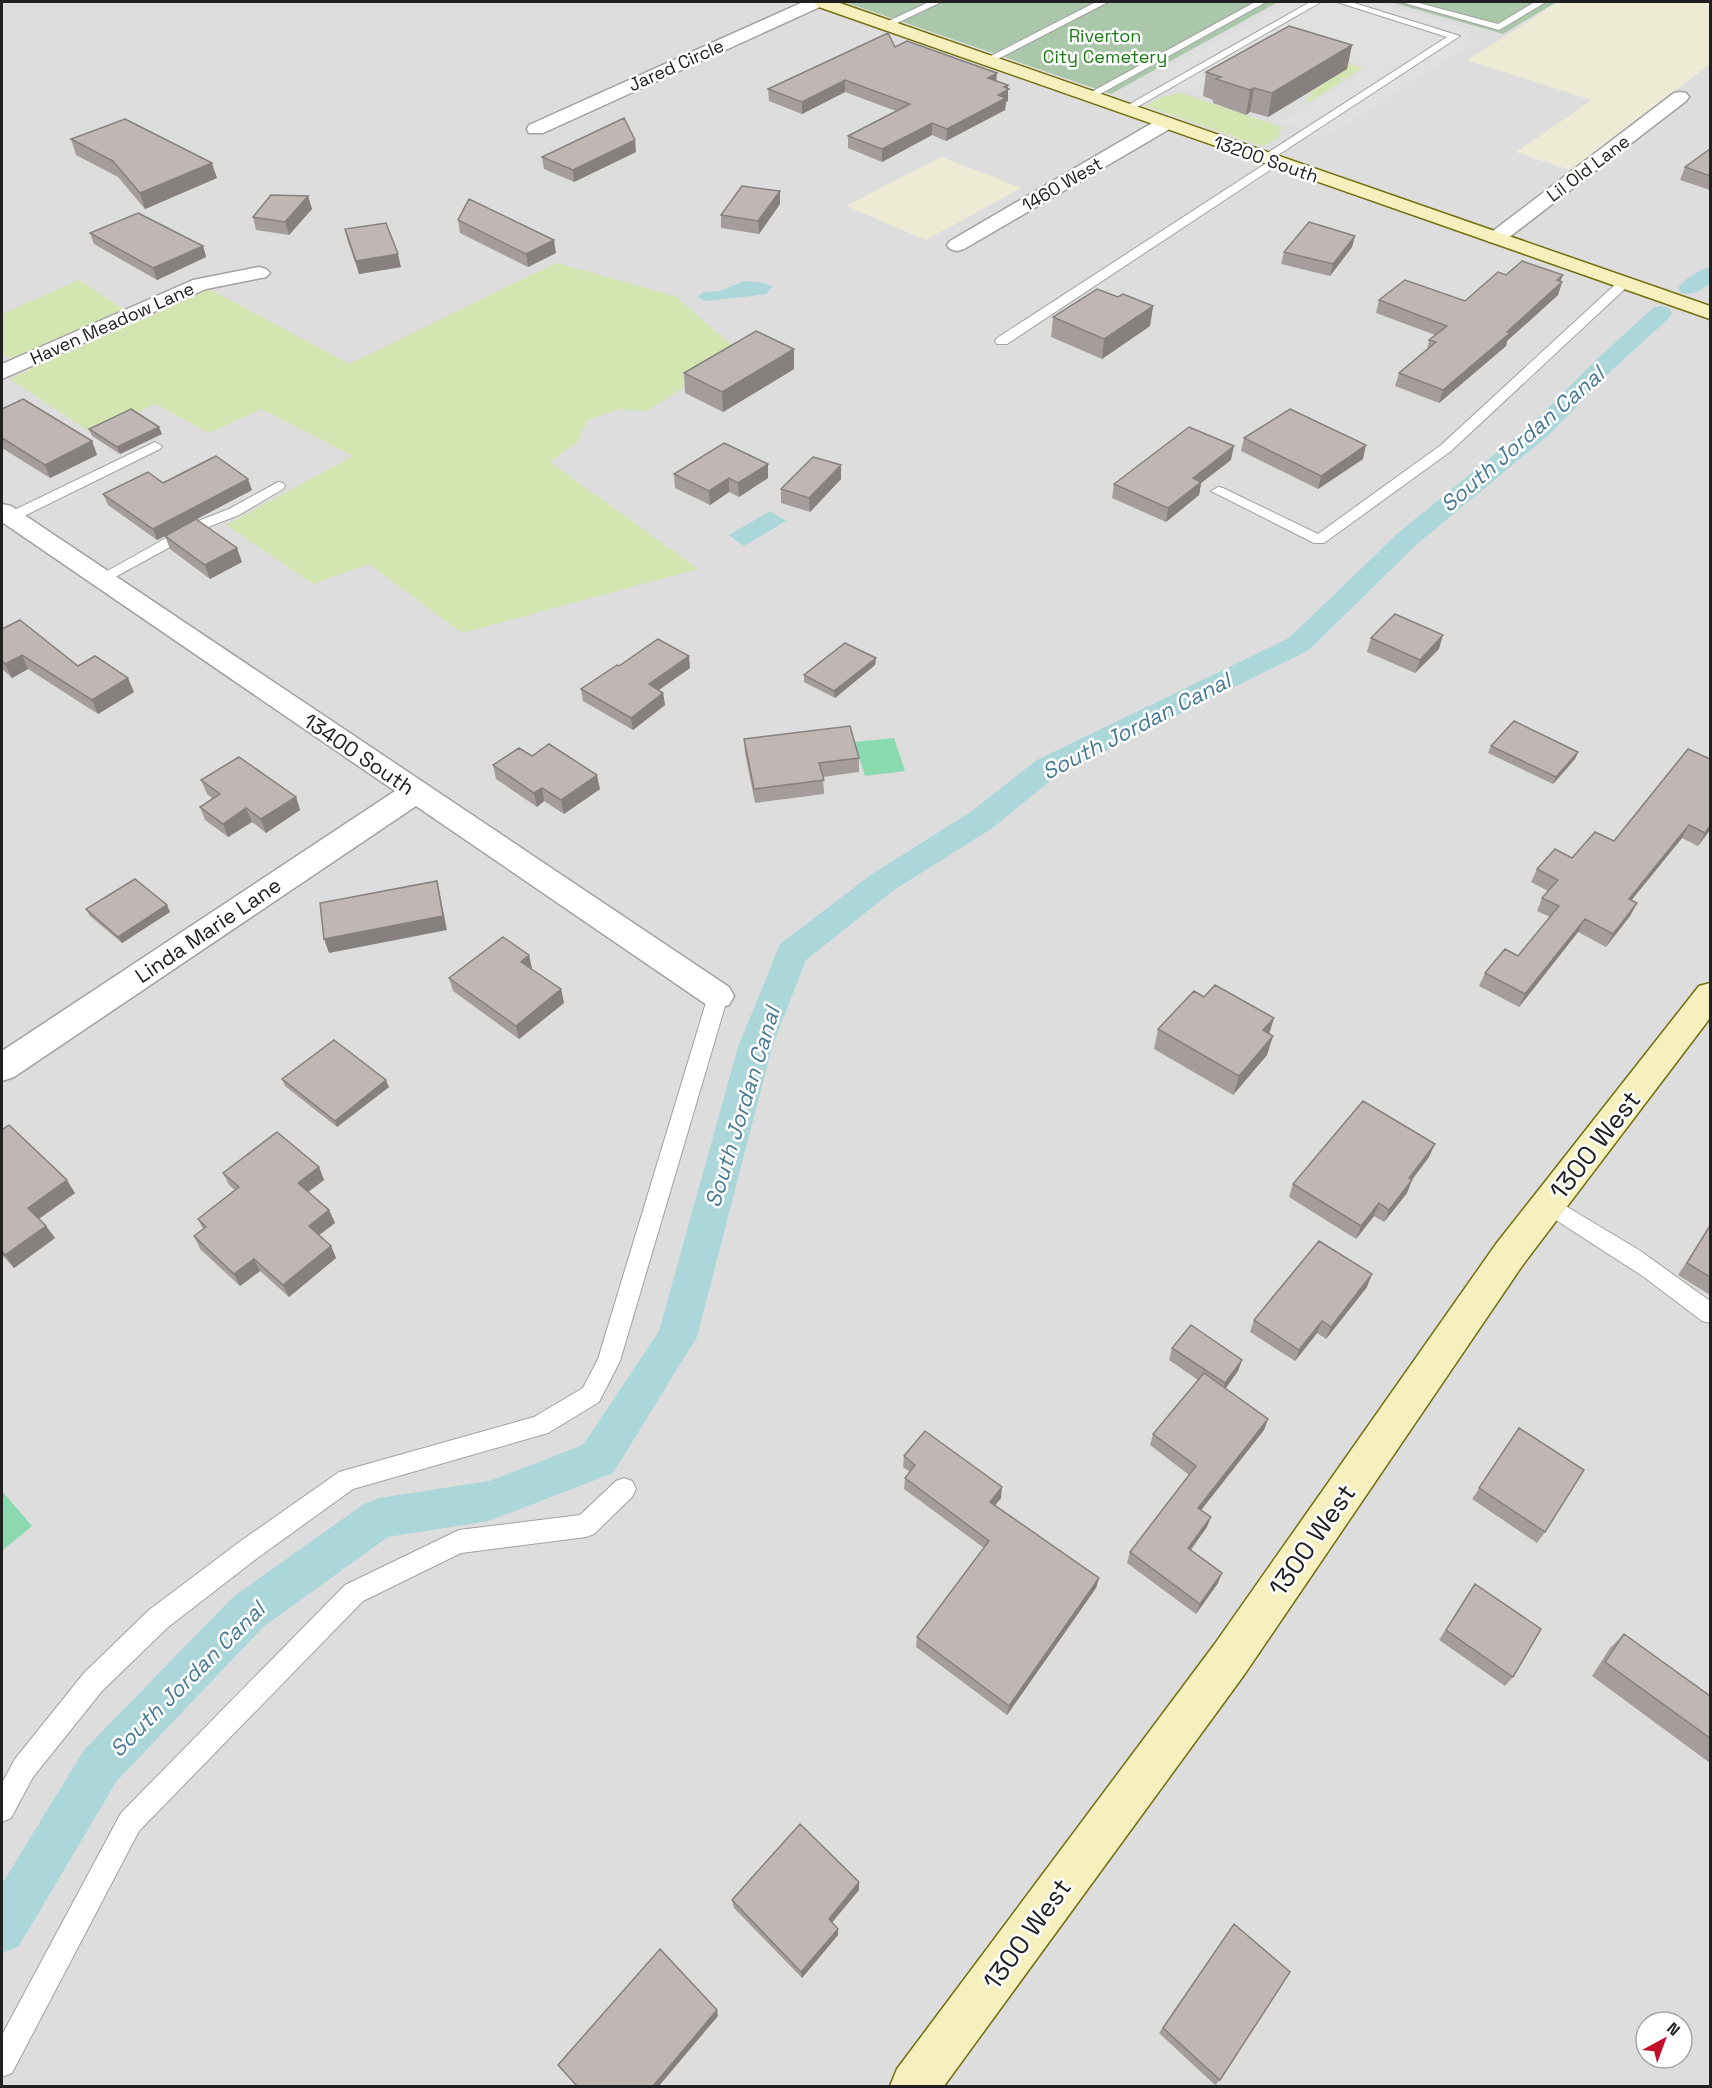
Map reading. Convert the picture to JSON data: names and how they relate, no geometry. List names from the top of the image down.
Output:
{
  "streets": {
    "street": [
      "Jared Circle",
      "13200 South",
      "Lil Old Lane",
      "1460 West",
      "Haven Meadow Lane",
      "13400 South",
      "Linda Marie Lane",
      "1300 West"
    ]
  },
  "crossings": [
    ["13200 South", "Lil Old Lane"],
    ["13200 South", "1460 West"],
    ["13400 South", "Linda Marie Lane"]
  ],
  "water": ["South Jordan Canal"],
  "parks": ["Riverton City Cemetery"],
  "north": "top right"
}
